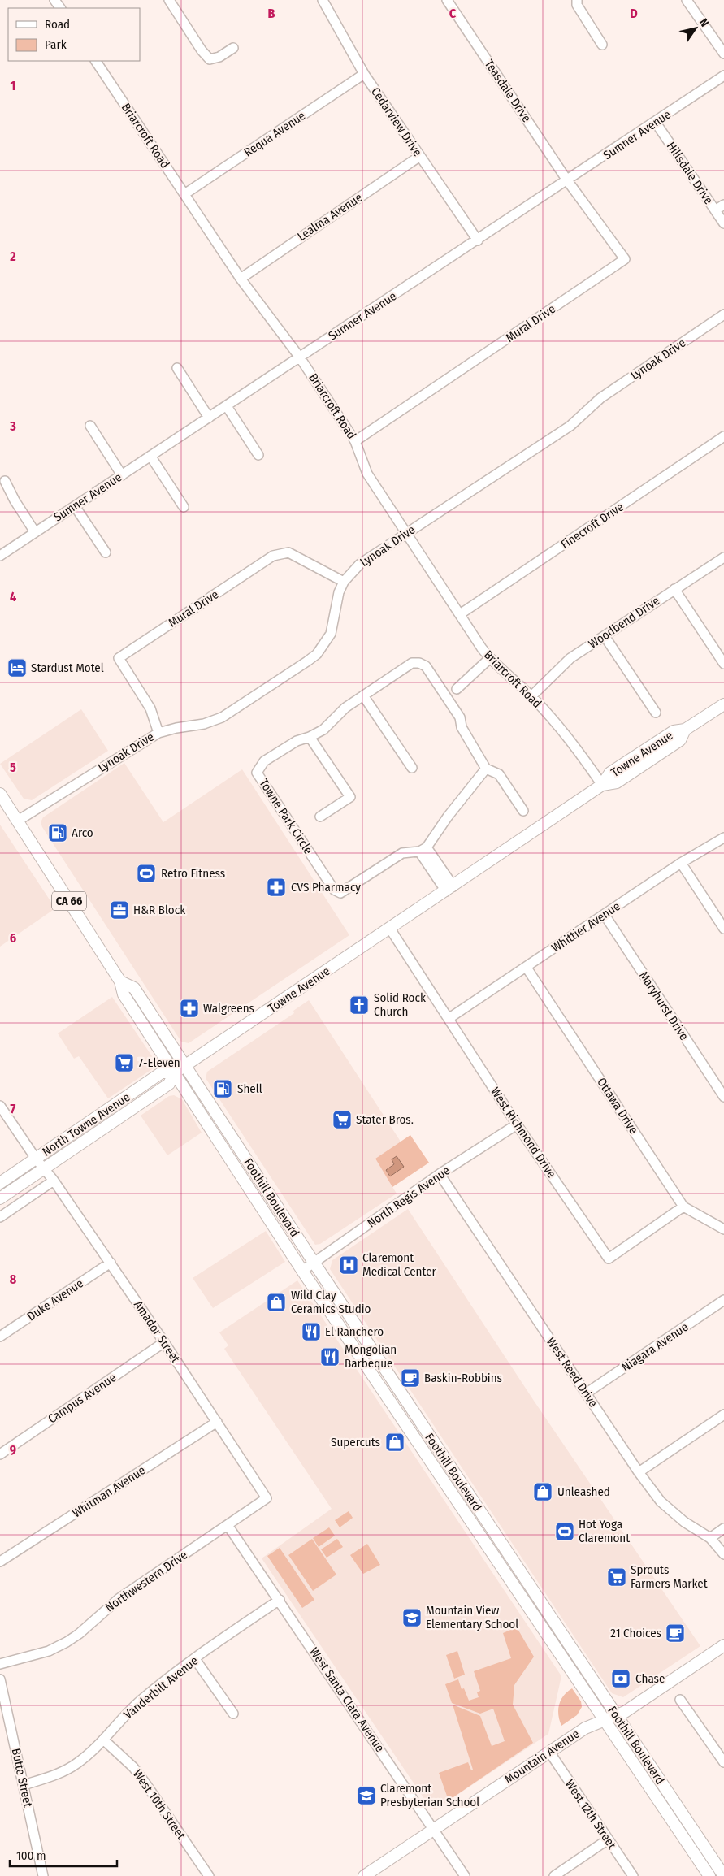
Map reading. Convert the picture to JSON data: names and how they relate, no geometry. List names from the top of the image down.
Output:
{
  "streets": {
    "main road": [
      "Towne Avenue",
      "CA 66",
      "North Towne Avenue",
      "Foothill Boulevard",
      "Mountain Avenue"
    ],
    "street": [
      "Teasdale Drive",
      "Cedarview Drive",
      "Requa Avenue",
      "Sumner Avenue",
      "Briarcroft Road",
      "Hillsdale Drive",
      "Lealma Avenue",
      "Mural Drive",
      "Lynoak Drive",
      "Finecroft Drive",
      "Woodbend Drive",
      "Towne Park Circle",
      "Whittier Avenue",
      "Maryhurst Drive",
      "Ottawa Drive",
      "West Richmond Drive",
      "North Regis Avenue",
      "Duke Avenue",
      "Amador Street",
      "Niagara Avenue",
      "West Reed Drive",
      "Campus Avenue",
      "Whitman Avenue",
      "Northwestern Drive",
      "Vanderbilt Avenue",
      "West Santa Clara Avenue",
      "Butte Street",
      "West 10th Street",
      "West 12th Street"
    ]
  },
  "crossings": [
    ["Teasdale Drive", "Sumner Avenue"],
    ["Teasdale Drive", "Mural Drive"],
    ["Cedarview Drive", "Requa Avenue"],
    ["Cedarview Drive", "Sumner Avenue"],
    ["Cedarview Drive", "Lealma Avenue"],
    ["Requa Avenue", "Briarcroft Road"],
    ["Sumner Avenue", "Briarcroft Road"],
    ["Sumner Avenue", "Hillsdale Drive"],
    ["Sumner Avenue", "Mural Drive"],
    ["Briarcroft Road", "Lealma Avenue"],
    ["Briarcroft Road", "Mural Drive"],
    ["Briarcroft Road", "Lynoak Drive"],
    ["Briarcroft Road", "Finecroft Drive"],
    ["Briarcroft Road", "Woodbend Drive"],
    ["Briarcroft Road", "Towne Avenue"],
    ["Mural Drive", "Lynoak Drive"],
    ["Lynoak Drive", "CA 66"],
    ["Towne Avenue", "CA 66"],
    ["Towne Avenue", "North Towne Avenue"],
    ["Towne Avenue", "West Richmond Drive"],
    ["Towne Avenue", "Foothill Boulevard"],
    ["Towne Avenue", "Amador Street"],
    ["CA 66", "North Towne Avenue"],
    ["CA 66", "Foothill Boulevard"],
    ["Whittier Avenue", "Maryhurst Drive"],
    ["Whittier Avenue", "Ottawa Drive"],
    ["Whittier Avenue", "West Richmond Drive"],
    ["Ottawa Drive", "West Richmond Drive"],
    ["North Towne Avenue", "Foothill Boulevard"],
    ["North Towne Avenue", "Amador Street"],
    ["West Richmond Drive", "North Regis Avenue"],
    ["North Regis Avenue", "Foothill Boulevard"],
    ["North Regis Avenue", "West Reed Drive"],
    ["Foothill Boulevard", "Mountain Avenue"],
    ["Duke Avenue", "Amador Street"],
    ["Amador Street", "Campus Avenue"],
    ["Amador Street", "Whitman Avenue"],
    ["Amador Street", "Northwestern Drive"],
    ["Niagara Avenue", "West Reed Drive"],
    ["Northwestern Drive", "West Santa Clara Avenue"],
    ["Vanderbilt Avenue", "West Santa Clara Avenue"],
    ["Vanderbilt Avenue", "Butte Street"],
    ["Vanderbilt Avenue", "West 10th Street"],
    ["West Santa Clara Avenue", "Mountain Avenue"],
    ["Mountain Avenue", "West 12th Street"]
  ],
  "places": {
    "hotel": ["Stardust Motel"],
    "fuel station": ["Arco", "Shell"],
    "sports": ["Retro Fitness", "Hot Yoga Claremont"],
    "pharmacy": ["CVS Pharmacy", "Walgreens"],
    "office": ["H&R Block"],
    "church": ["Solid Rock Church"],
    "supermarket": ["7-Eleven", "Stater Bros.", "Sprouts Farmers Market"],
    "hospital": ["Claremont Medical Center"],
    "shop": ["Wild Clay Ceramics Studio", "Supercuts", "Unleashed"],
    "restaurant": ["El Ranchero", "Mongolian Barbeque"],
    "cafe": ["Baskin-Robbins", "21 Choices"],
    "school or university": ["Mountain View Elementary School", "Claremont Presbyterian School"],
    "bank": ["Chase"]
  },
  "legend": ["Road", "Park"],
  "scale_bar": "100 m",
  "north": "top right",
  "grid": {
    "columns": ["B", "C", "D"],
    "rows": [
      "1",
      "2",
      "3",
      "4",
      "5",
      "6",
      "7",
      "8",
      "9"
    ]
  }
}
